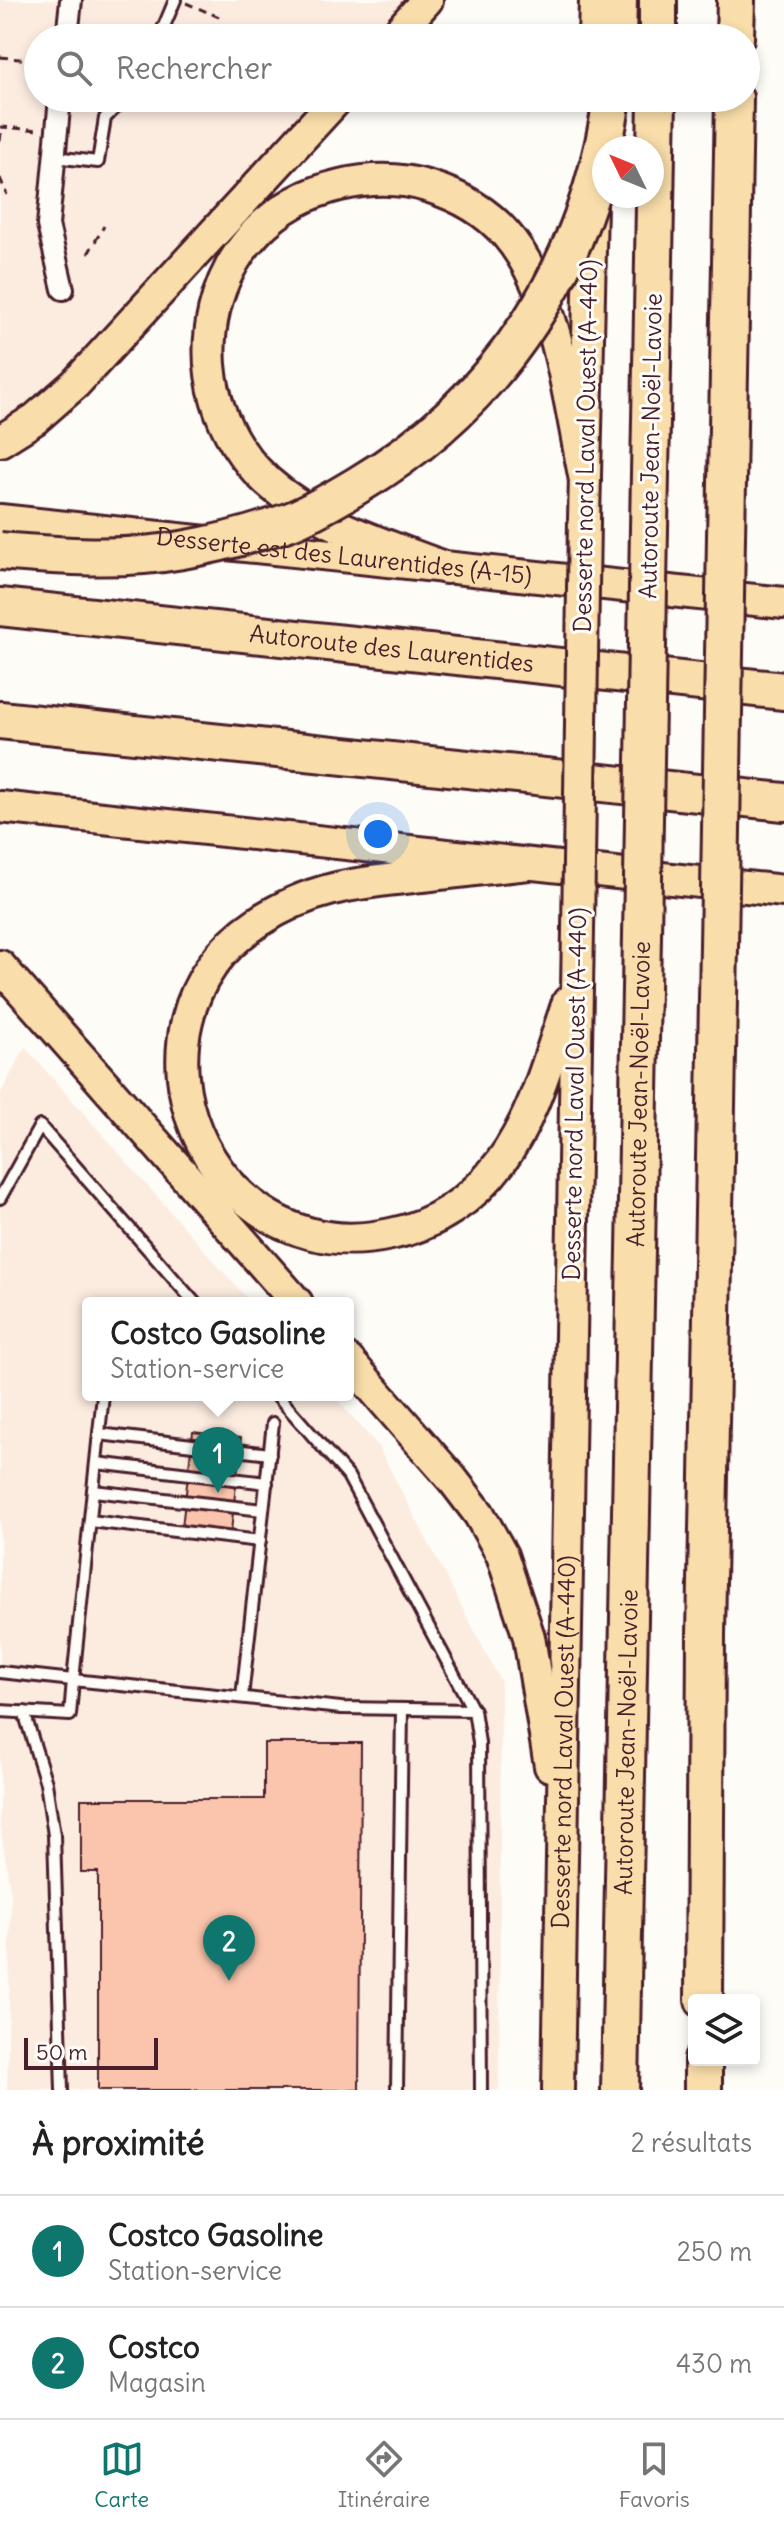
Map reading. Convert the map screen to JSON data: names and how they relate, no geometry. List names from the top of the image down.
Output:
{
  "streets": {
    "highway": ["Autoroute Jean-Noël-Lavoie", "Autoroute des Laurentides"],
    "main road": ["Desserte nord Laval Ouest (A-440)", "Desserte est des Laurentides (A-15)"]
  },
  "scale_bar": "50 m",
  "north": "top left",
  "page": {
    "search": "Rechercher",
    "popup": ["Costco Gasoline", "Station-service"],
    "pins": ["1", "2"],
    "scale": "50 m",
    "heading": ["À proximité", "2 résultats"],
    "list": [
      {
        "mark": "1",
        "name": "Costco Gasoline",
        "note": "Station-service",
        "value": "250 m"
      },
      {
        "mark": "2",
        "name": "Costco",
        "note": "Magasin",
        "value": "430 m"
      }
    ],
    "nav": ["Carte", "Itinéraire", "Favoris"]
  }
}
